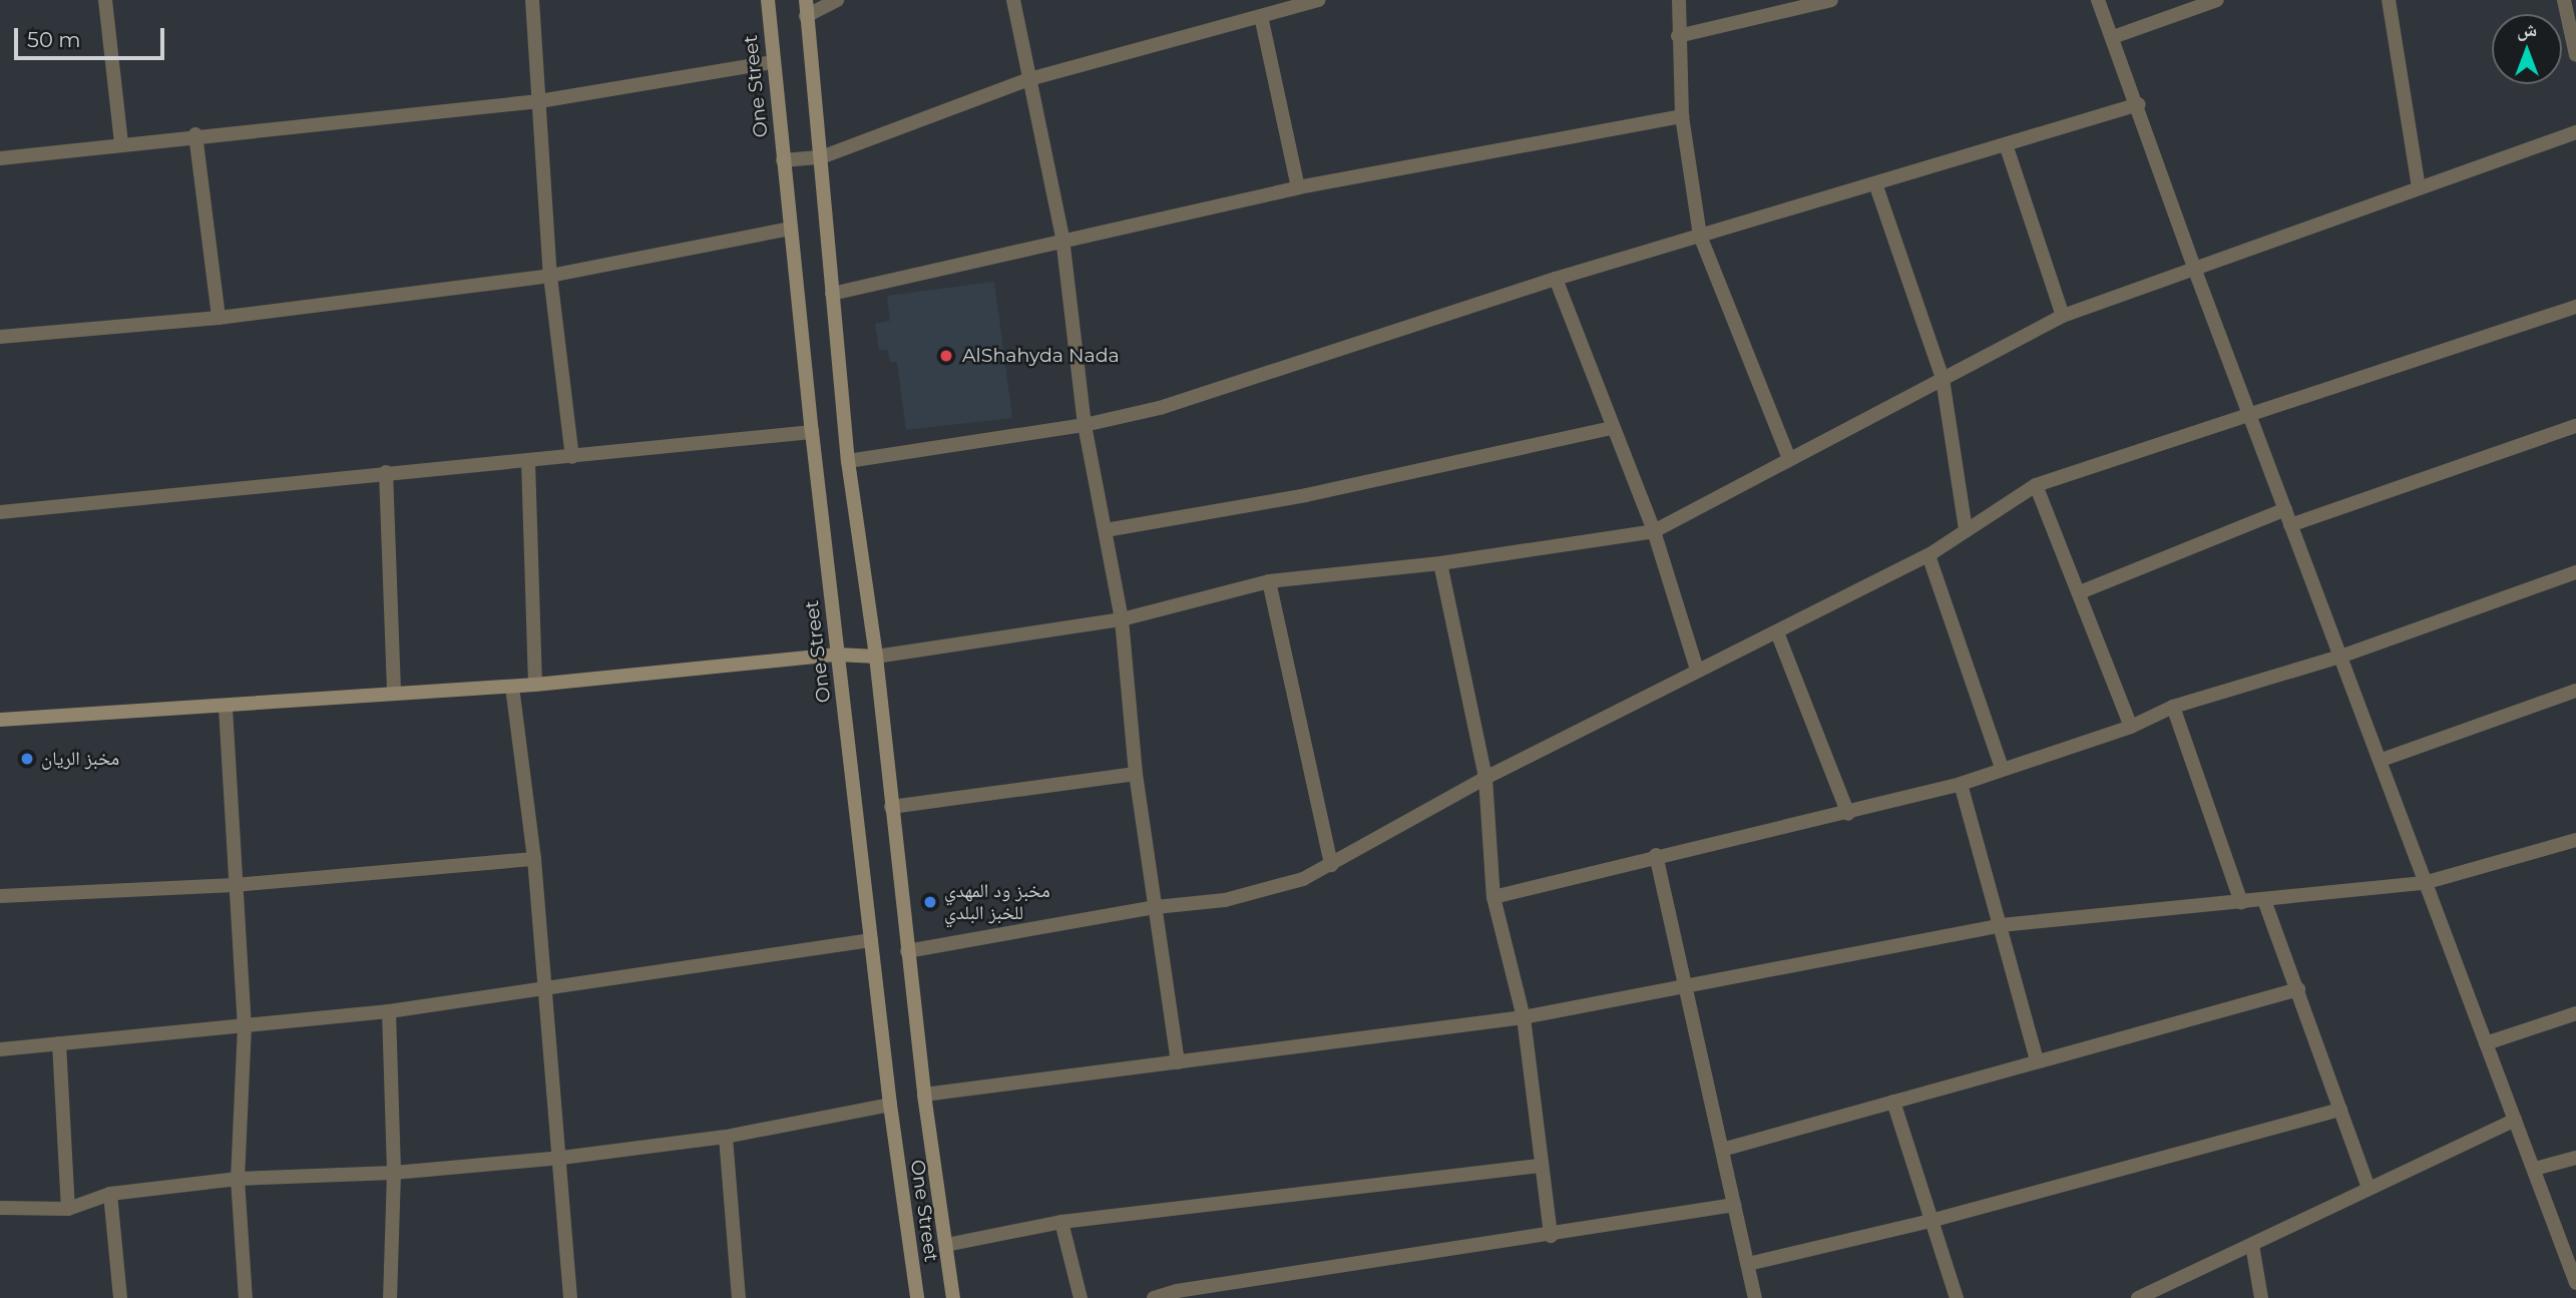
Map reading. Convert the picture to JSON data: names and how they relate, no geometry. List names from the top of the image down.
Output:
{
  "streets": {
    "street": ["One Street"]
  },
  "places": ["AlShahyda Nada", "مخبز الريان", "مخبز ود المهدي للخبز البلدي"],
  "scale_bar": "50 m",
  "north": "top"
}
